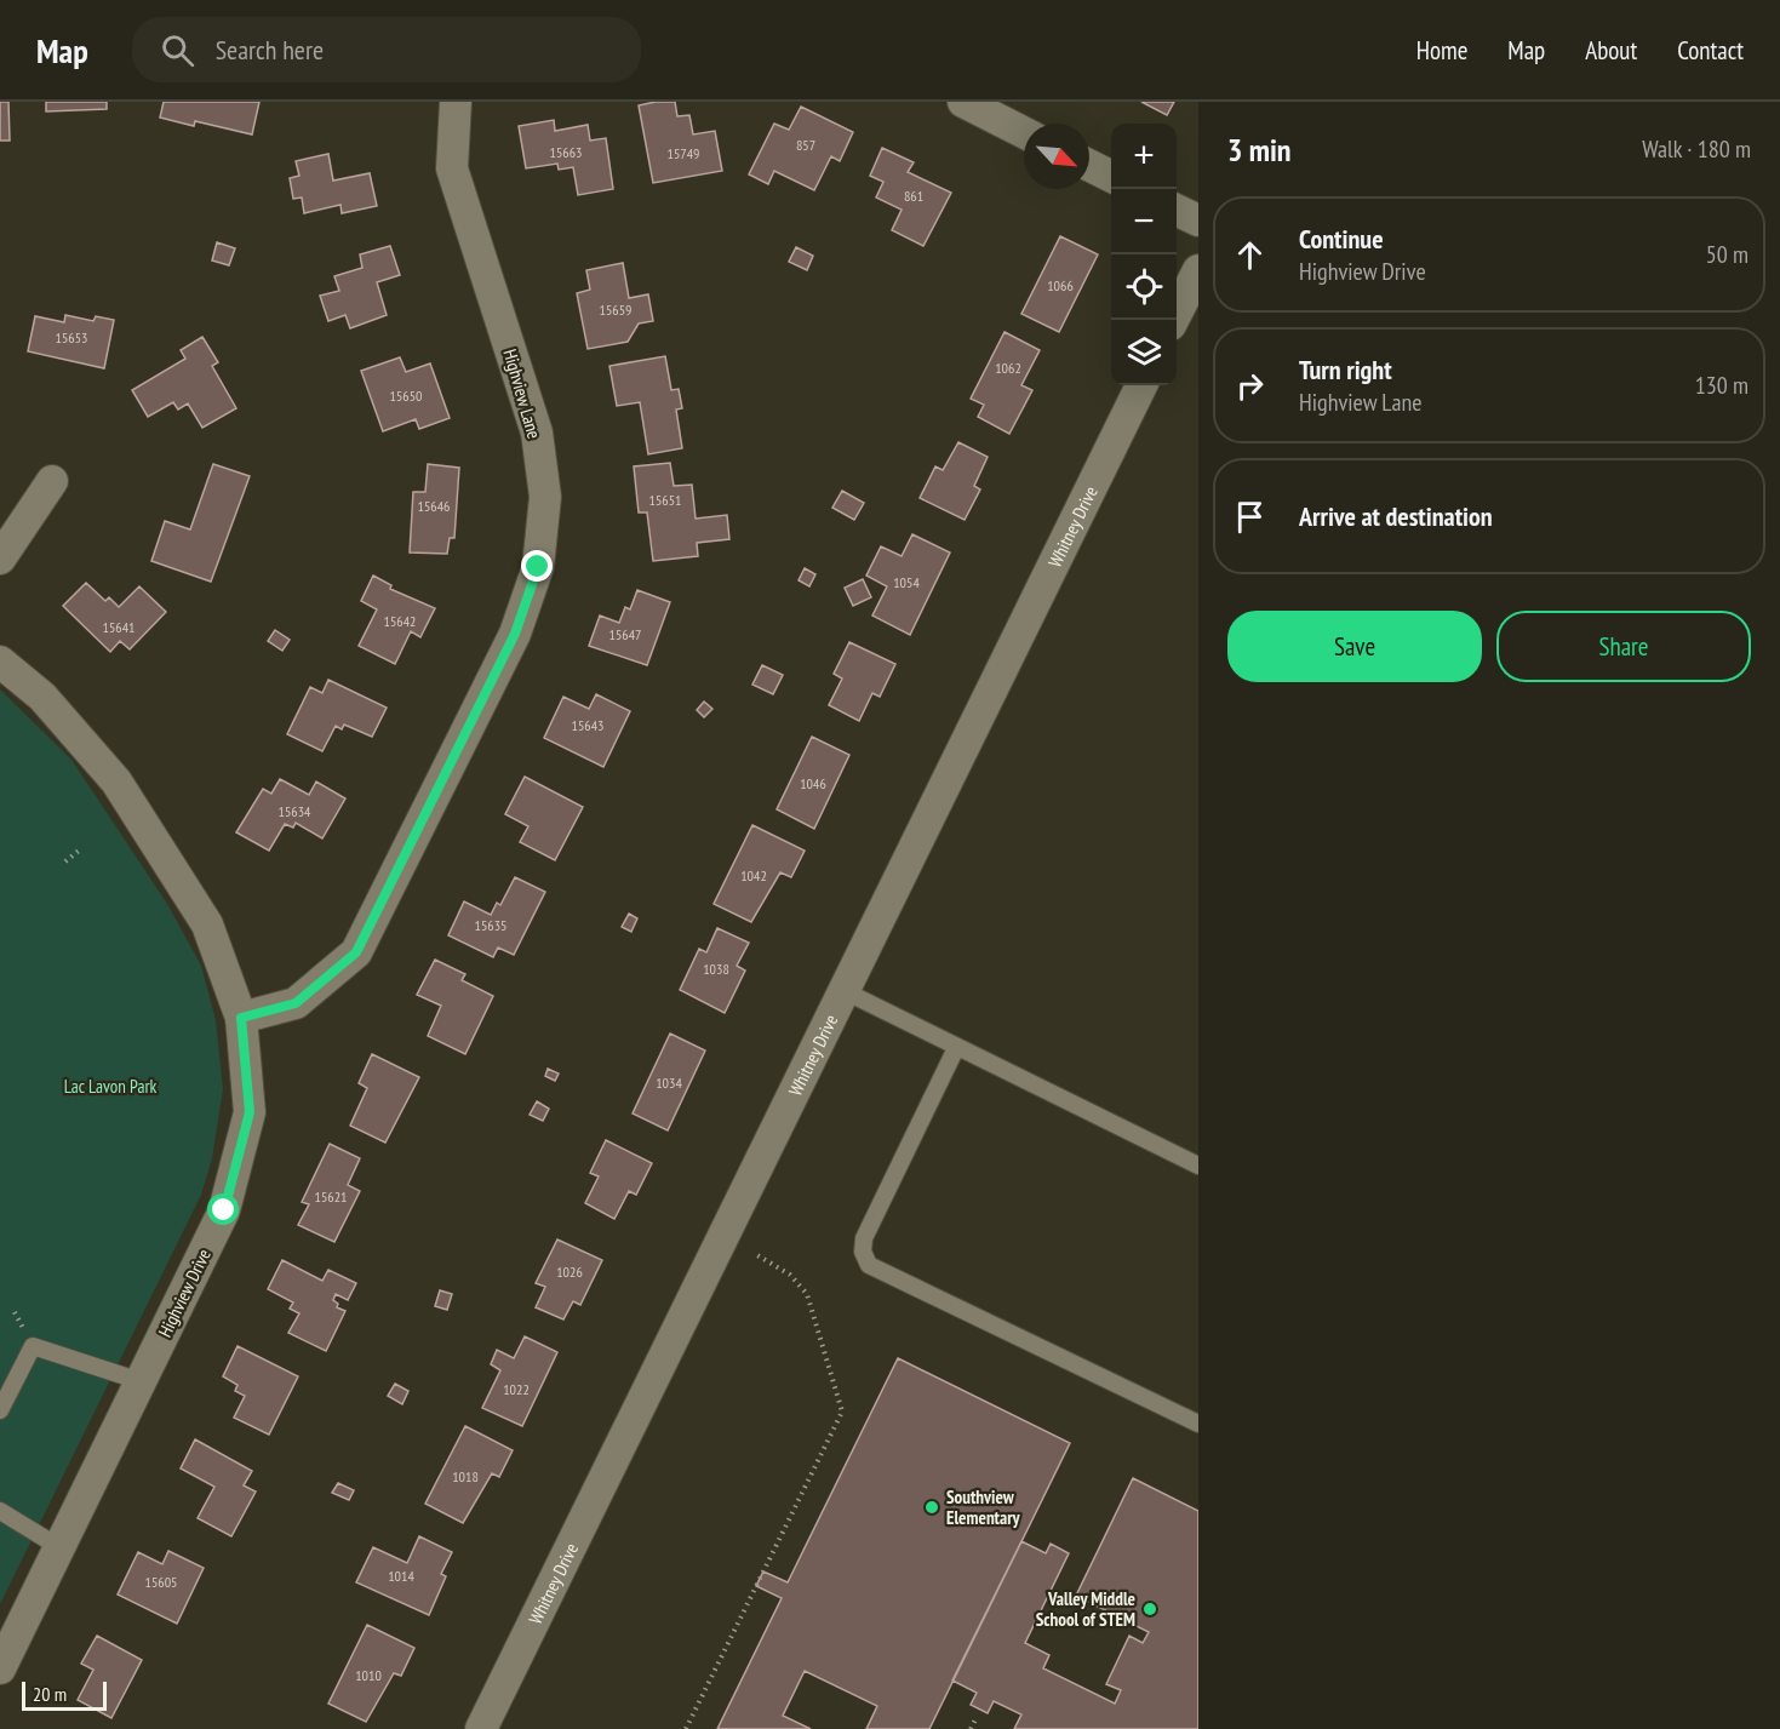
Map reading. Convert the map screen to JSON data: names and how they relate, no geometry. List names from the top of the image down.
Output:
{
  "streets": {
    "street": ["Highview Lane", "Whitney Drive", "Highview Drive"]
  },
  "crossings": [
    ["Highview Lane", "Highview Drive"]
  ],
  "parks": ["Lac Lavon Park"],
  "places": ["Southview Elementary", "Valley Middle School of STEM"],
  "house_numbers": [
    "857",
    "15663",
    "15749",
    "861",
    "1066",
    "15659",
    "15653",
    "1062",
    "15650",
    "15651",
    "15646",
    "1054",
    "15642",
    "15641",
    "15647",
    "15643",
    "1046",
    "15634",
    "1042",
    "15635",
    "1038",
    "1034",
    "15621",
    "1026",
    "1022",
    "1018",
    "1014",
    "15605",
    "1010"
  ],
  "scale_bar": "20 m",
  "north": "bottom right",
  "page": {
    "header": "Map",
    "search": "Search here",
    "nav": [
      "Home",
      "Map",
      "About",
      "Contact"
    ],
    "heading": ["3 min", "Walk · 180 m"],
    "map_buttons": ["+", "−"],
    "list": [
      ["Continue", "Highview Drive", "50 m"],
      ["Turn right", "Highview Lane", "130 m"],
      "Arrive at destination"
    ],
    "buttons": ["Save", "Share"],
    "scale": "20 m"
  }
}
